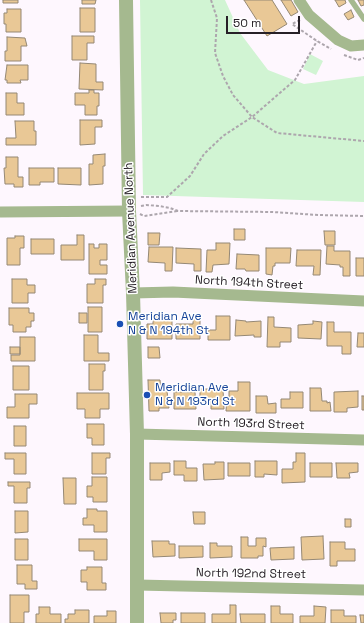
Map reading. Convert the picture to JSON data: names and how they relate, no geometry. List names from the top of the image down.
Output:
{
  "streets": {
    "street": [
      "Meridian Avenue North",
      "North 194th Street",
      "North 193rd Street",
      "North 192nd Street"
    ]
  },
  "crossings": [
    ["Meridian Avenue North", "North 194th Street"],
    ["Meridian Avenue North", "North 193rd Street"],
    ["Meridian Avenue North", "North 192nd Street"]
  ],
  "places": ["Meridian Ave N & N 194th St", "Meridian Ave N & N 193rd St"],
  "scale_bar": "50 m"
}
